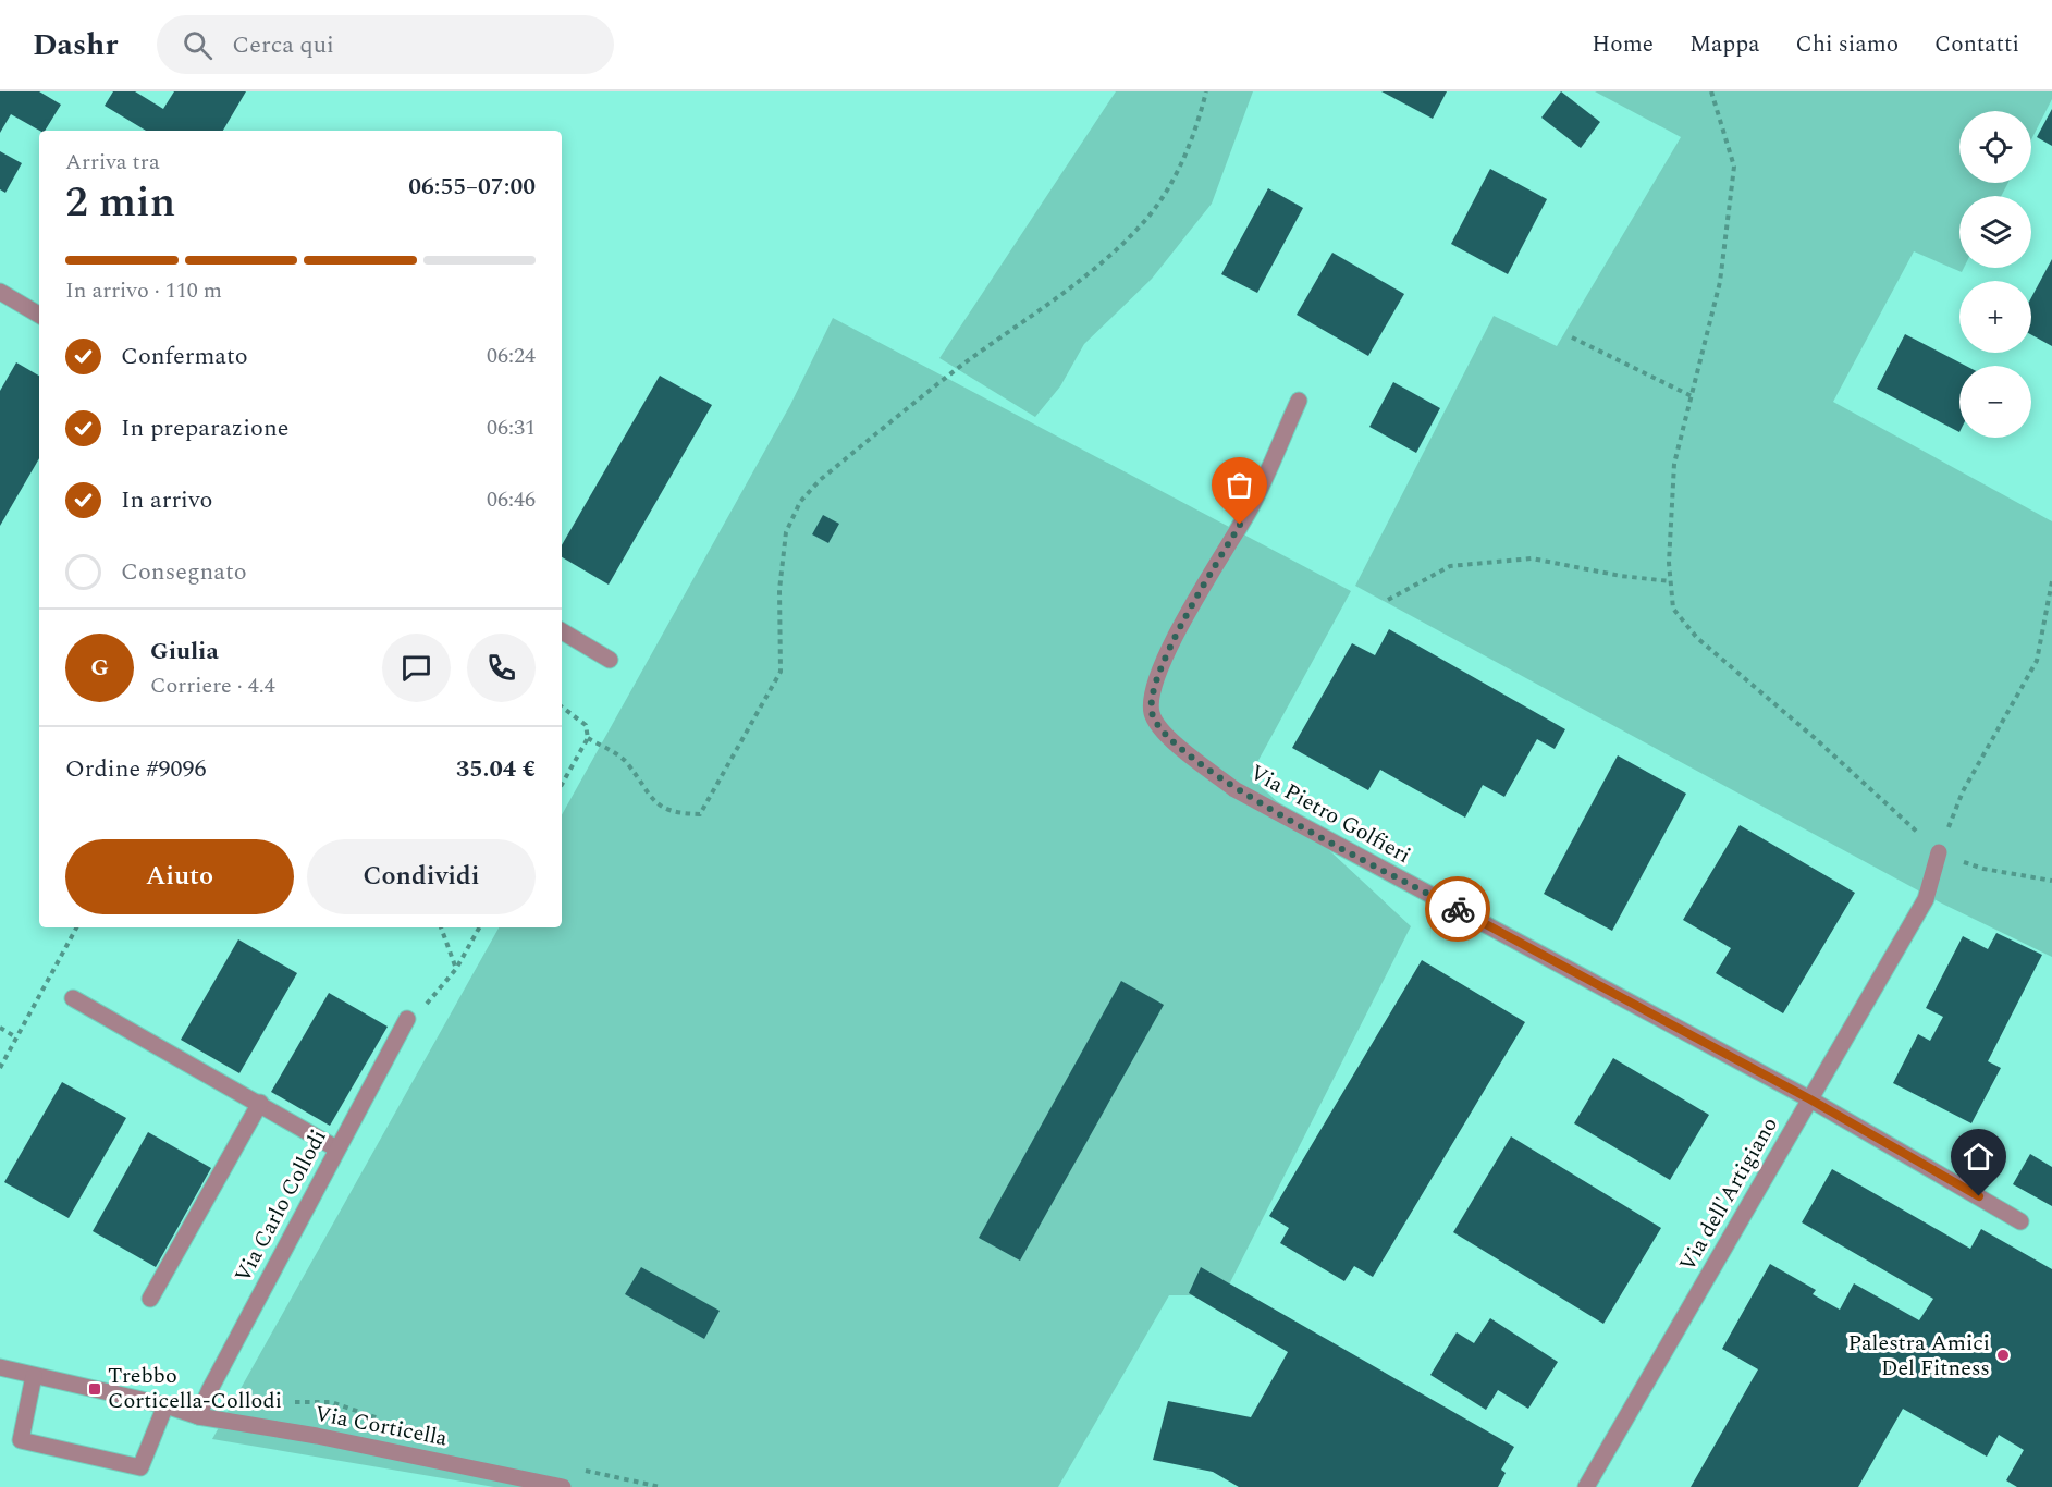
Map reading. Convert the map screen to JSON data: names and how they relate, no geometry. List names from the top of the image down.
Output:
{
  "streets": {
    "street": [
      "Via Pietro Golfieri",
      "Via dell'Artigiano",
      "Via Carlo Collodi",
      "Via Corticella"
    ]
  },
  "crossings": [
    ["Via Pietro Golfieri", "Via dell'Artigiano"],
    ["Via Carlo Collodi", "Via Corticella"]
  ],
  "places": {
    "other": ["Palestra Amici Del Fitness"],
    "transit": ["Trebbo Corticella-Collodi"]
  },
  "page": {
    "header": "Dashr",
    "search": "Cerca qui",
    "nav": [
      "Home",
      "Mappa",
      "Chi siamo",
      "Contatti"
    ],
    "map_buttons": ["+", "−"],
    "heading": ["2 min", "Arriva tra", "06:55–07:00"],
    "panel": [
      "Giulia",
      "Corriere · 4.4",
      "Ordine #9096",
      "35.04 €"
    ],
    "bar": "In arrivo · 110 m",
    "list": [
      ["Confermato", "06:24"],
      ["In preparazione", "06:31"],
      ["In arrivo", "06:46"],
      "Consegnato"
    ],
    "round": "G",
    "buttons": ["Aiuto", "Condividi"]
  }
}
